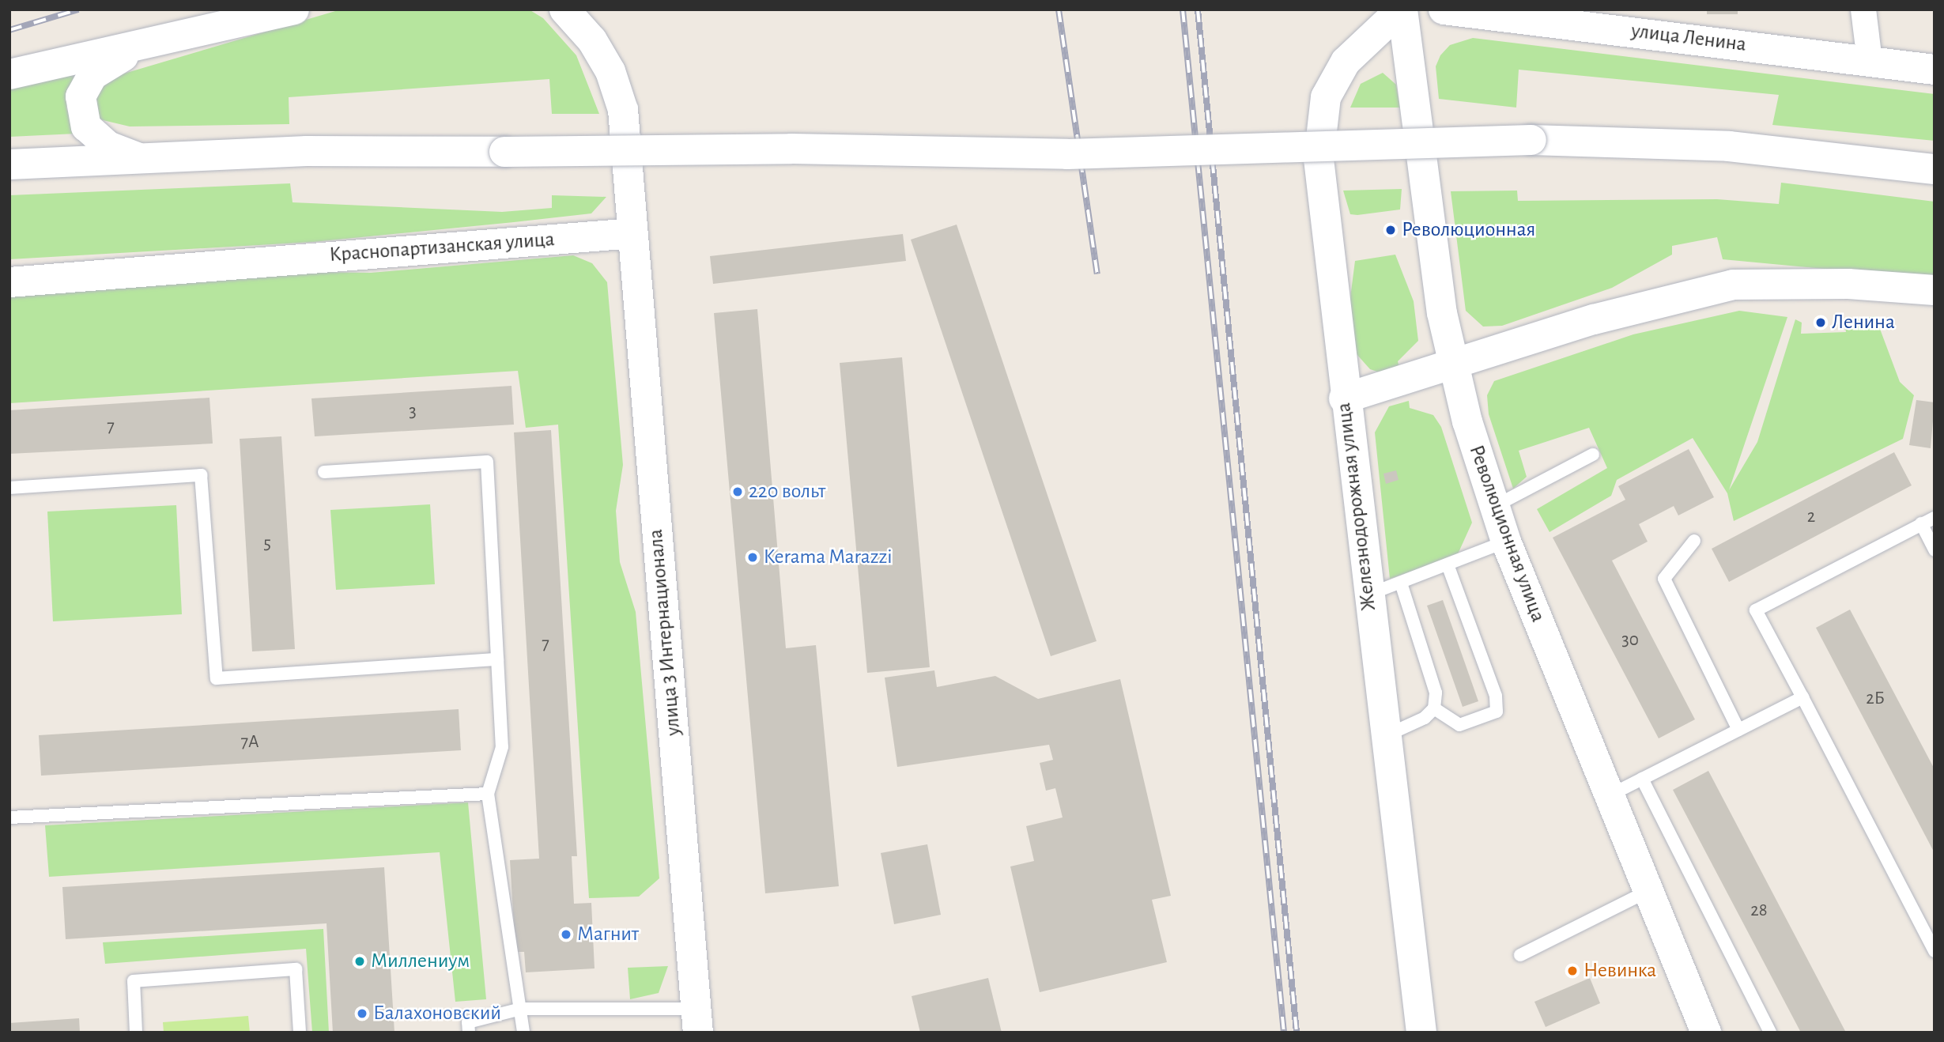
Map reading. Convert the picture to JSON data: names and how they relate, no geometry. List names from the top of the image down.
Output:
{
  "streets": {
    "main road": [
      "улица Ленина",
      "Краснопартизанская улица",
      "Железнодорожная улица",
      "Революционная улица",
      "улица 3 Интернационала"
    ]
  },
  "crossings": [
    ["Краснопартизанская улица", "улица 3 Интернационала"],
    ["Железнодорожная улица", "Революционная улица"]
  ],
  "places": [
    "Революционная",
    "Ленина",
    "220 вольт",
    "Kerama Marazzi",
    "Магнит",
    "Миллениум",
    "Невинка",
    "Балахоновский"
  ],
  "house_numbers": [
    "3",
    "7",
    "2",
    "5",
    "30",
    "7",
    "2Б",
    "7А",
    "28"
  ]
}
